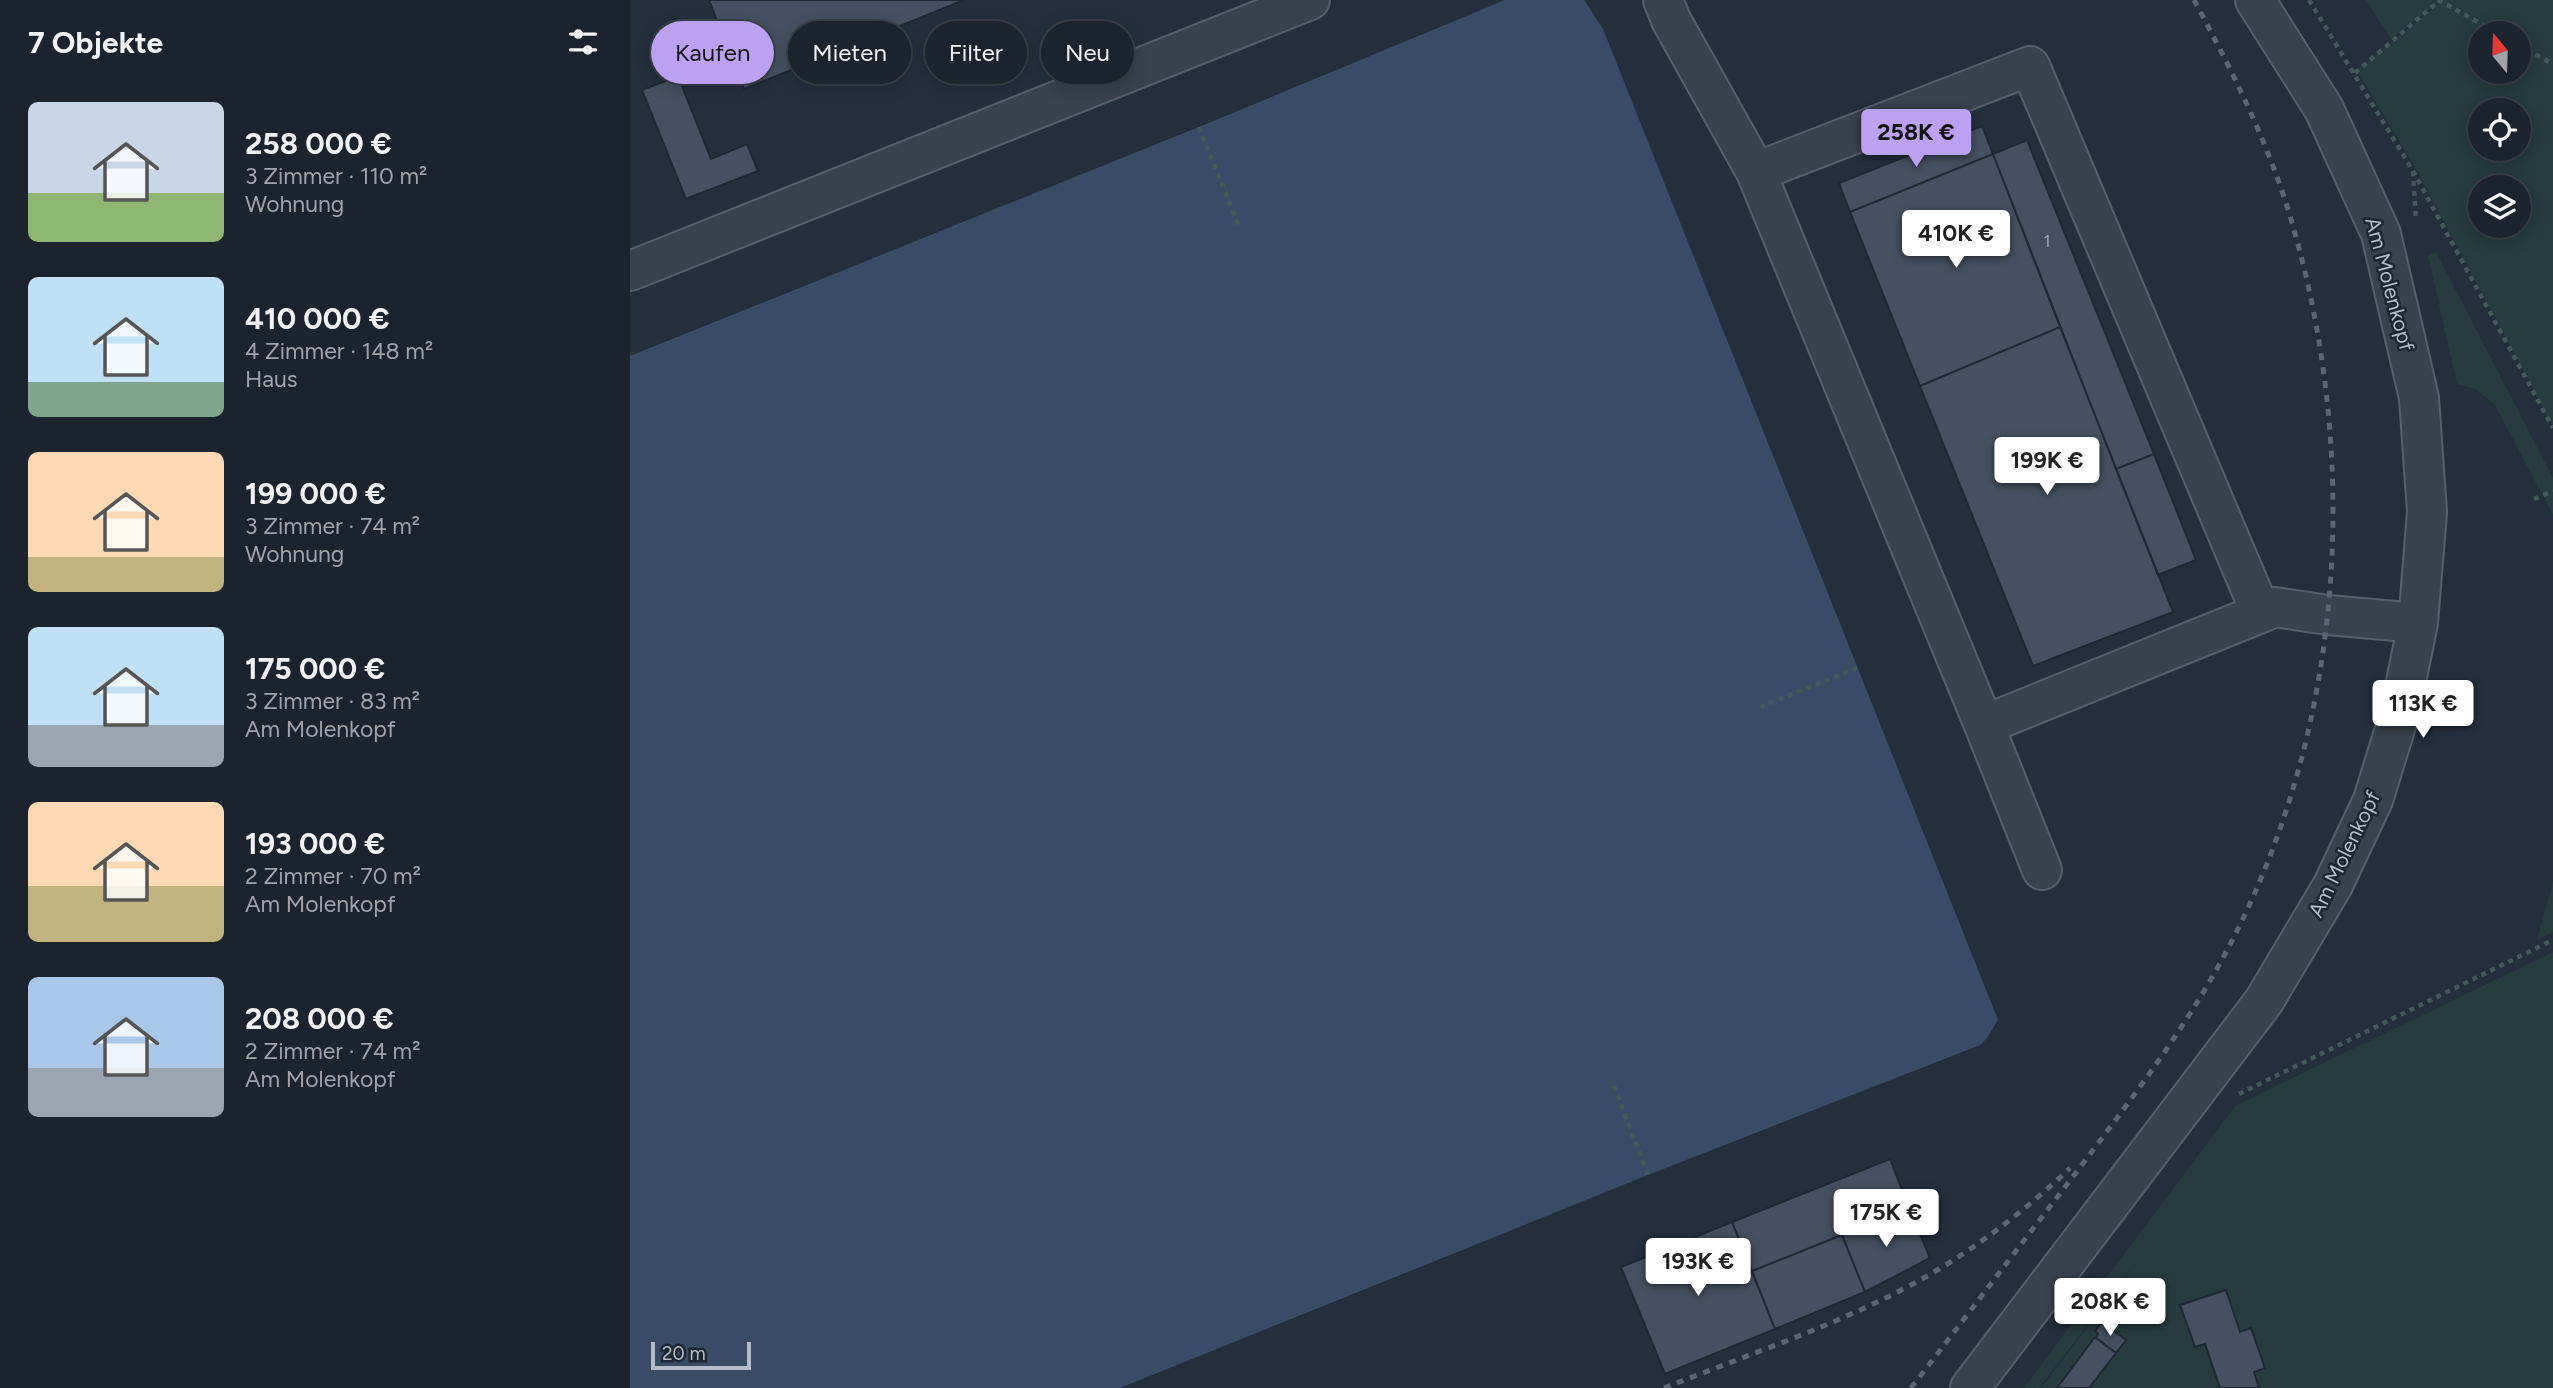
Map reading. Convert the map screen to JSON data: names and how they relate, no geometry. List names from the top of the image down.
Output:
{
  "streets": {
    "street": ["Am Molenkopf"]
  },
  "house_numbers": ["1"],
  "scale_bar": "20 m",
  "north": "top",
  "page": {
    "heading": "7 Objekte",
    "chip": [
      "Kaufen",
      "Mieten",
      "Filter",
      "Neu"
    ],
    "list": [
      {
        "name": "258 000 €",
        "note": "3 Zimmer · 110 m² · Wohnung"
      },
      {
        "name": "410 000 €",
        "note": "4 Zimmer · 148 m² · Haus"
      },
      {
        "name": "199 000 €",
        "note": "3 Zimmer · 74 m² · Wohnung"
      },
      {
        "name": "175 000 €",
        "note": "3 Zimmer · 83 m² · Am Molenkopf"
      },
      {
        "name": "193 000 €",
        "note": "2 Zimmer · 70 m² · Am Molenkopf"
      },
      {
        "name": "208 000 €",
        "note": "2 Zimmer · 74 m² · Am Molenkopf"
      }
    ],
    "price": [
      "258K €",
      "410K €",
      "199K €",
      "113K €",
      "175K €",
      "193K €",
      "208K €"
    ],
    "scale": "20 m"
  }
}
